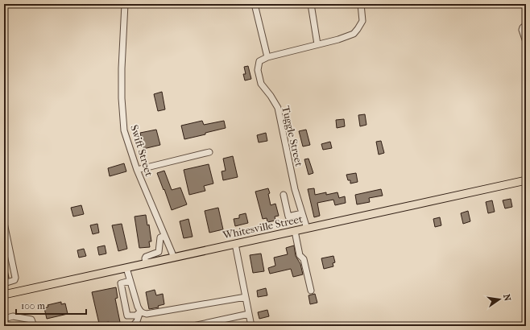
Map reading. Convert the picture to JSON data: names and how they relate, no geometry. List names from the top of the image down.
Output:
{
  "streets": {
    "main road": ["Whitesville Street"],
    "street": ["Tuggle Street", "Swift Street"]
  },
  "crossings": [
    ["Tuggle Street", "Whitesville Street"],
    ["Swift Street", "Whitesville Street"]
  ],
  "scale_bar": "100 m",
  "north": "right"
}
